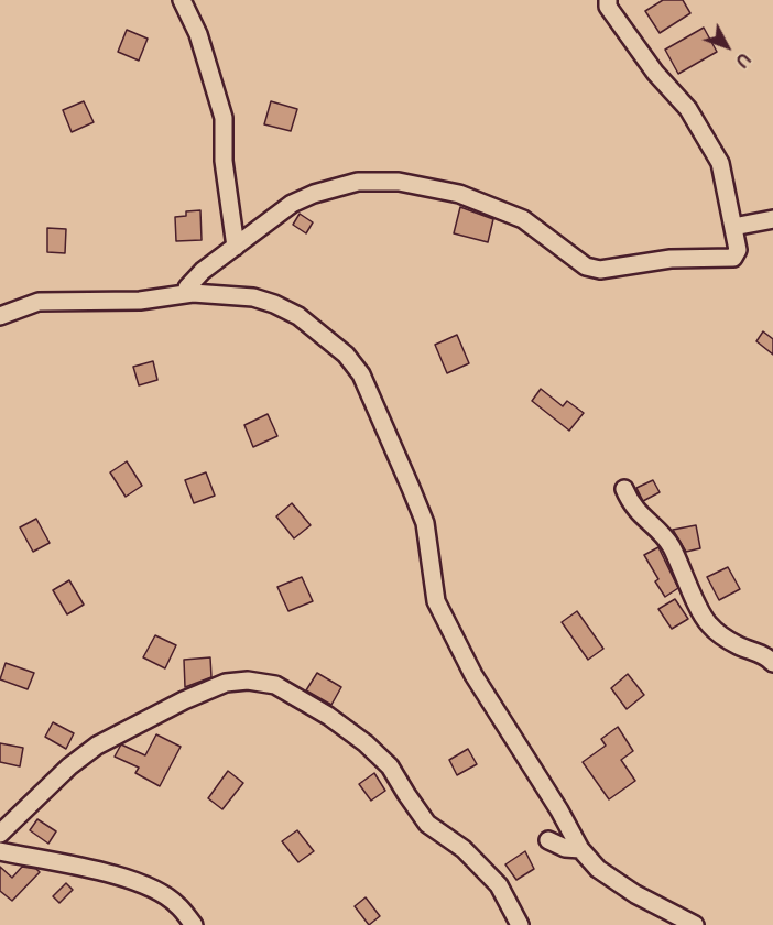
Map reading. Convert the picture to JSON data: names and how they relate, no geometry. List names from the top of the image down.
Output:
{
  "north": "bottom right"
}
